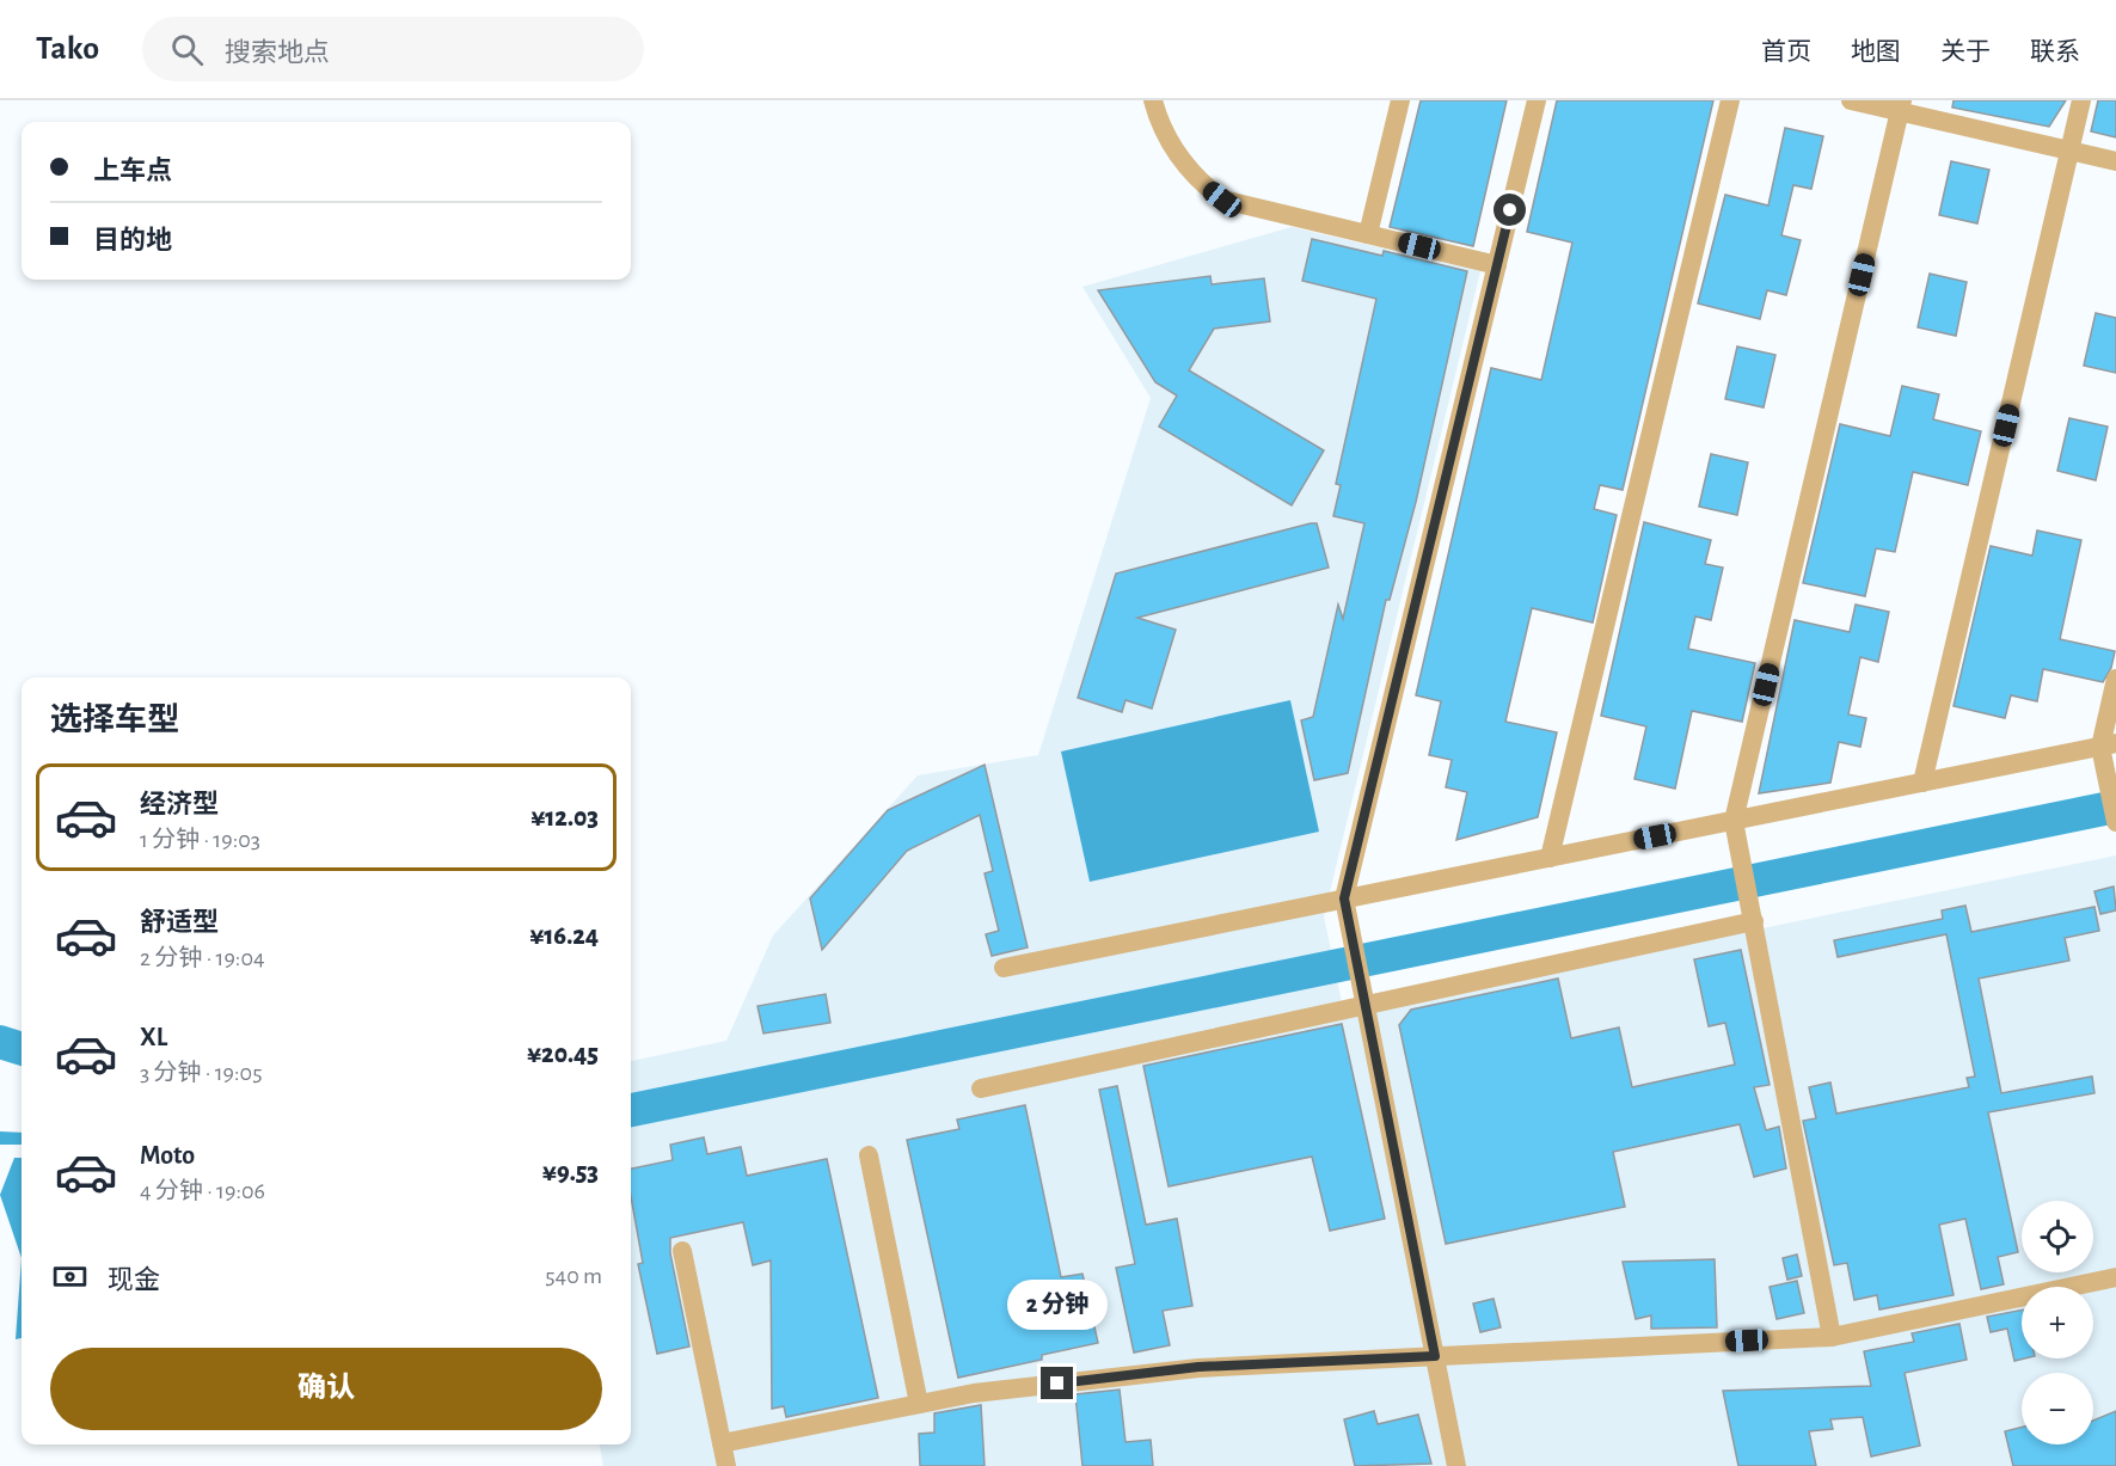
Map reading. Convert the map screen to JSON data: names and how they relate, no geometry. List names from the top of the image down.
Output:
{
  "page": {
    "header": "Tako",
    "search": "搜索地点",
    "nav": [
      "首页",
      "地图",
      "关于",
      "联系"
    ],
    "banner": ["上车点", "目的地"],
    "heading": "选择车型",
    "list": [
      {
        "name": "经济型",
        "note": "1 分钟 · 19:03",
        "value": "¥12.03"
      },
      {
        "name": "舒适型",
        "note": "2 分钟 · 19:04",
        "value": "¥16.24"
      },
      {
        "name": "XL",
        "note": "3 分钟 · 19:05",
        "value": "¥20.45"
      },
      {
        "name": "Moto",
        "note": "4 分钟 · 19:06",
        "value": "¥9.53"
      }
    ],
    "map_buttons": ["+", "−"],
    "pay": ["现金", "540 m"],
    "bubble": "2 分钟",
    "buttons": "确认"
  }
}
